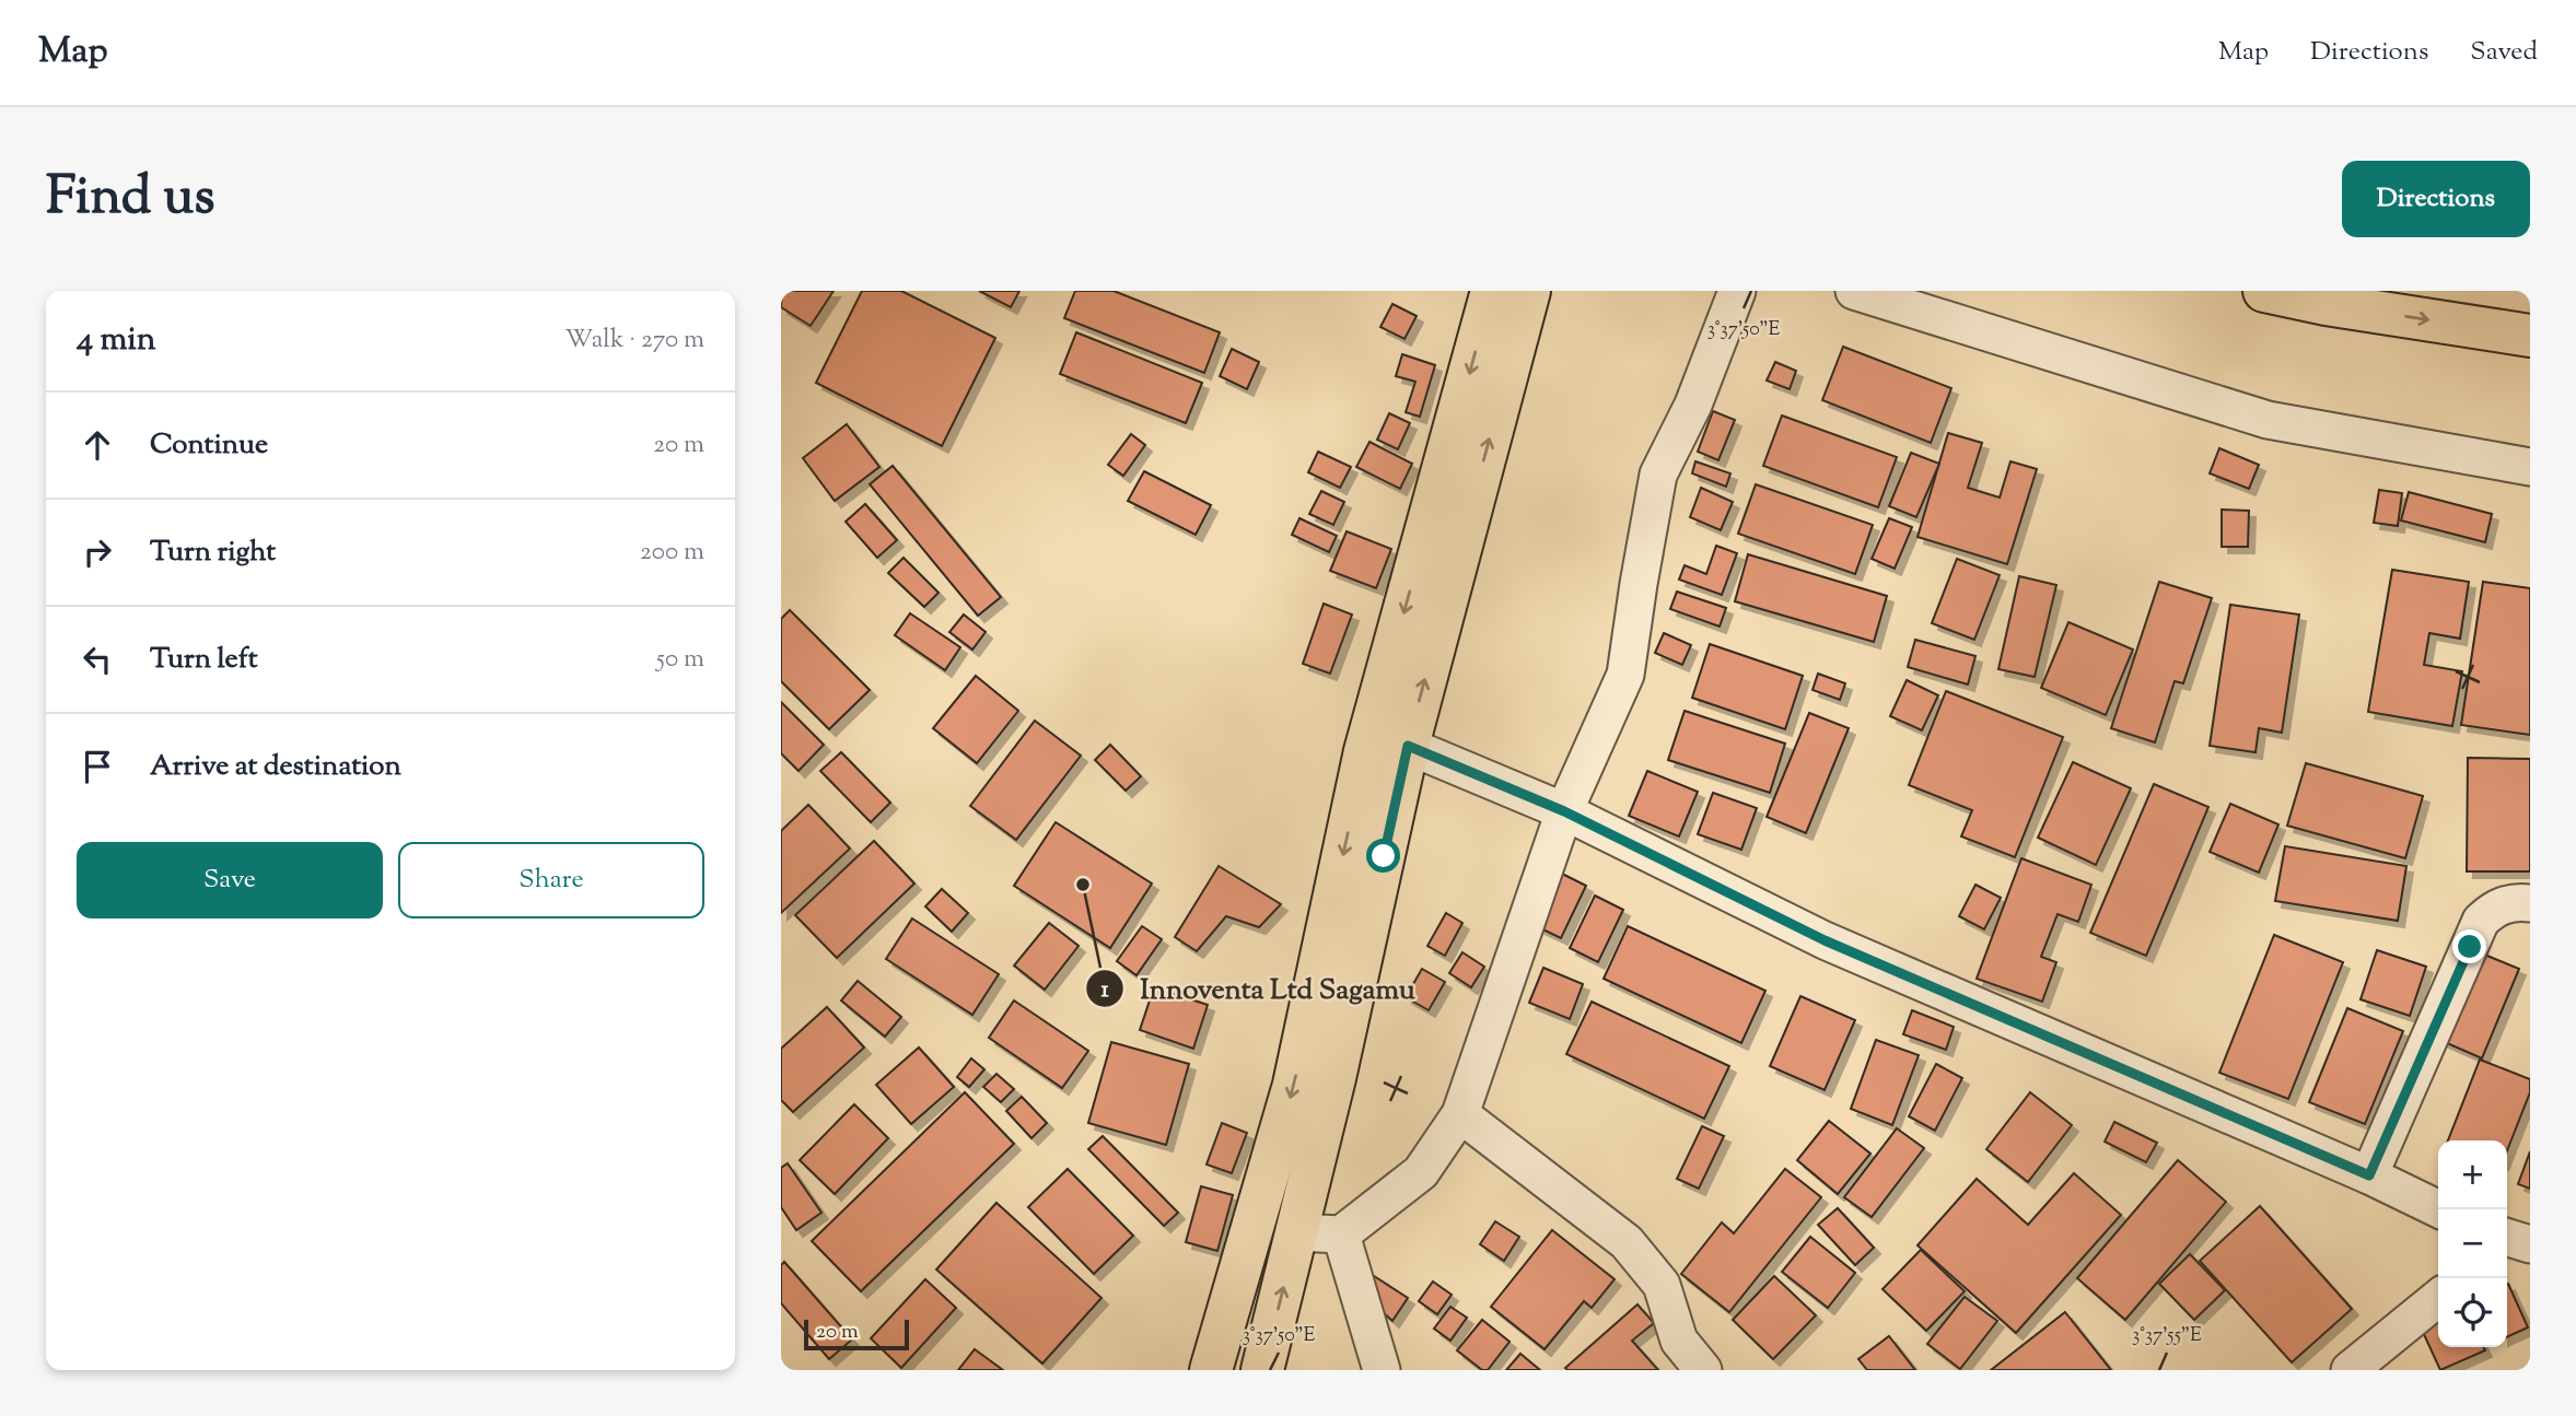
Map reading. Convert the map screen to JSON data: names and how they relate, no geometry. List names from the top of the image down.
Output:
{
  "places": ["Innoventa Ltd Sagamu"],
  "scale_bar": "20 m",
  "page": {
    "header": "Map",
    "nav": ["Map", "Directions", "Saved"],
    "title": "Find us",
    "buttons": [
      "Directions",
      ["Save", "Share"]
    ],
    "heading": ["4 min", "Walk · 270 m"],
    "list": [
      ["Continue", "20 m"],
      ["Turn right", "200 m"],
      ["Turn left", "50 m"],
      "Arrive at destination"
    ],
    "map_buttons": ["+", "−"],
    "scale": "20 m"
  },
  "coordinates": ["3°37'50\"E", "3°37'55\"E"]
}
